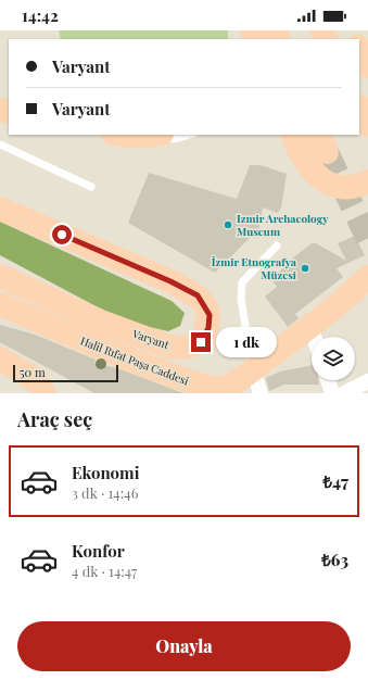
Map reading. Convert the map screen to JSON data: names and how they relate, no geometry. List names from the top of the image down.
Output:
{
  "streets": {
    "main road": ["Varyant", "Halil Rıfat Paşa Caddesi"]
  },
  "places": ["Izmir Archaeology Museum", "İzmir Etnografya Müzesi"],
  "scale_bar": "50 m",
  "page": {
    "status": "14:42",
    "banner": ["Varyant", "Varyant"],
    "bubble": "1 dk",
    "scale": "50 m",
    "heading": "Araç seç",
    "list": [
      {
        "name": "Ekonomi",
        "note": "3 dk · 14:46",
        "value": "₺47"
      },
      {
        "name": "Konfor",
        "note": "4 dk · 14:47",
        "value": "₺63"
      }
    ],
    "buttons": "Onayla"
  }
}
